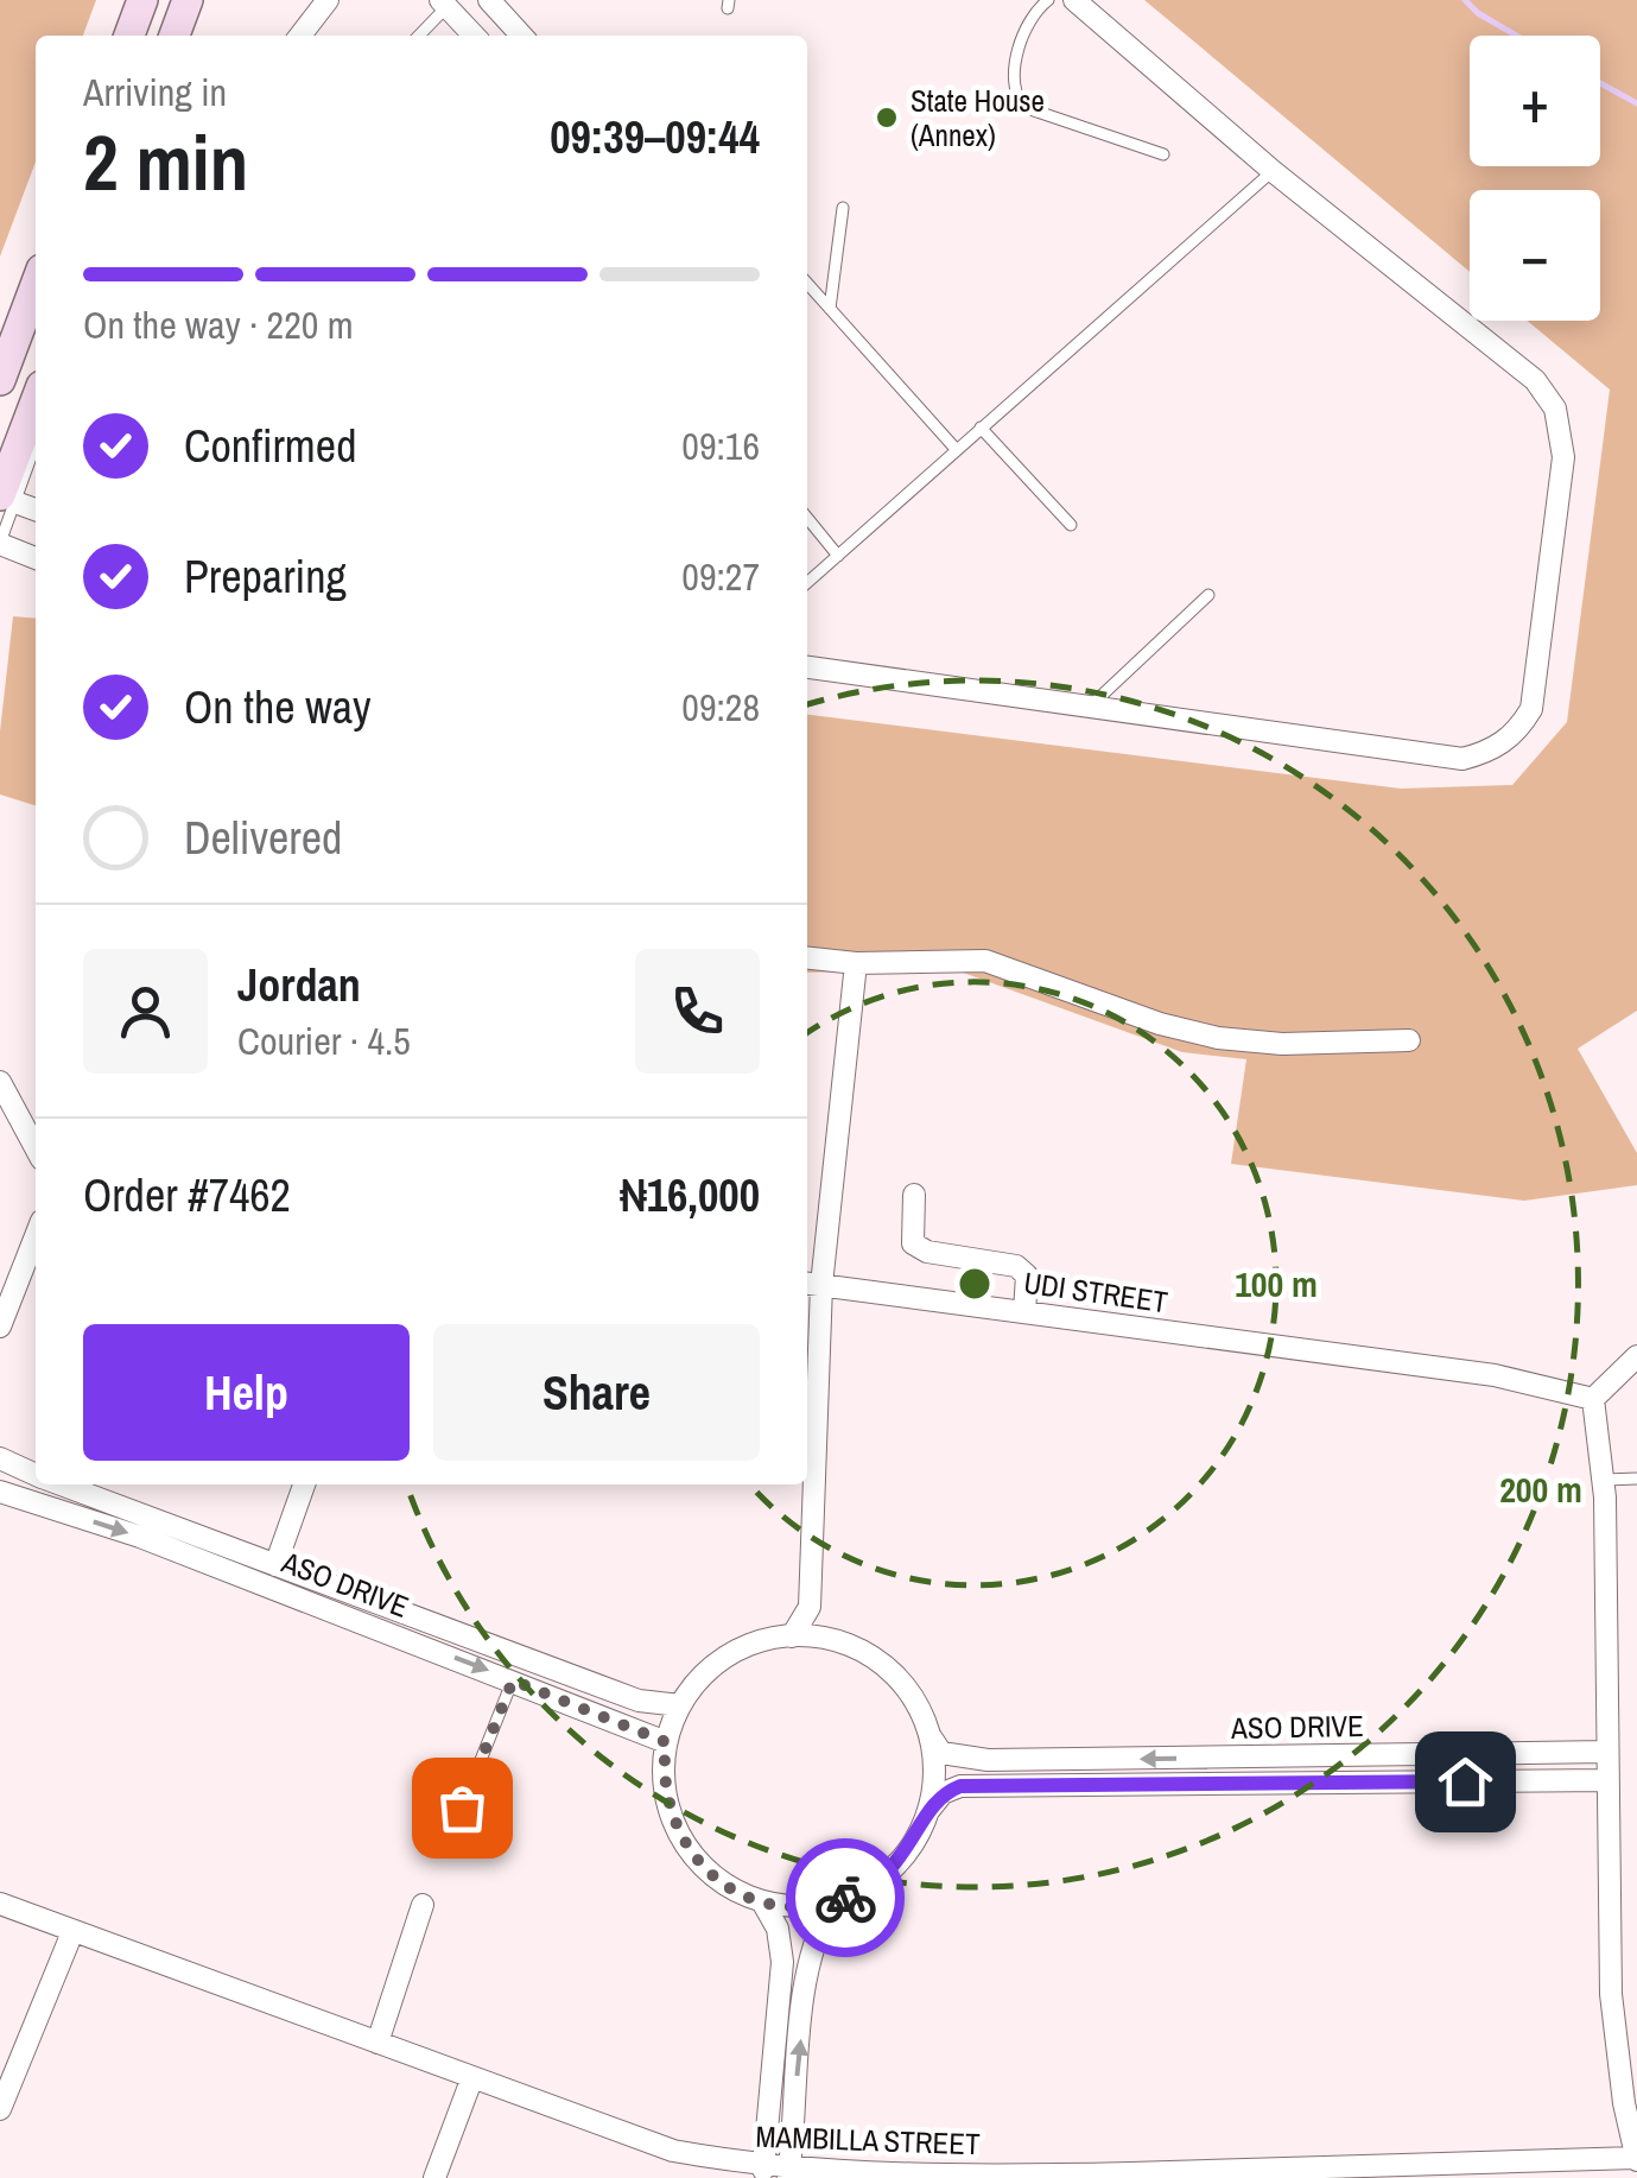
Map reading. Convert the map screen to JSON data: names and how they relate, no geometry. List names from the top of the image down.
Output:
{
  "streets": {
    "street": ["UDI STREET", "ASO DRIVE", "MAMBILLA STREET"]
  },
  "places": ["State House (Annex)"],
  "page": {
    "map_buttons": ["+", "−"],
    "heading": ["2 min", "Arriving in", "09:39–09:44"],
    "panel": [
      "Jordan",
      "Courier · 4.5",
      "Order #7462",
      "₦16,000"
    ],
    "bar": "On the way · 220 m",
    "list": [
      ["Confirmed", "09:16"],
      ["Preparing", "09:27"],
      ["On the way", "09:28"],
      "Delivered"
    ],
    "buttons": ["Help", "Share"]
  },
  "rings": ["100 m", "200 m"]
}
